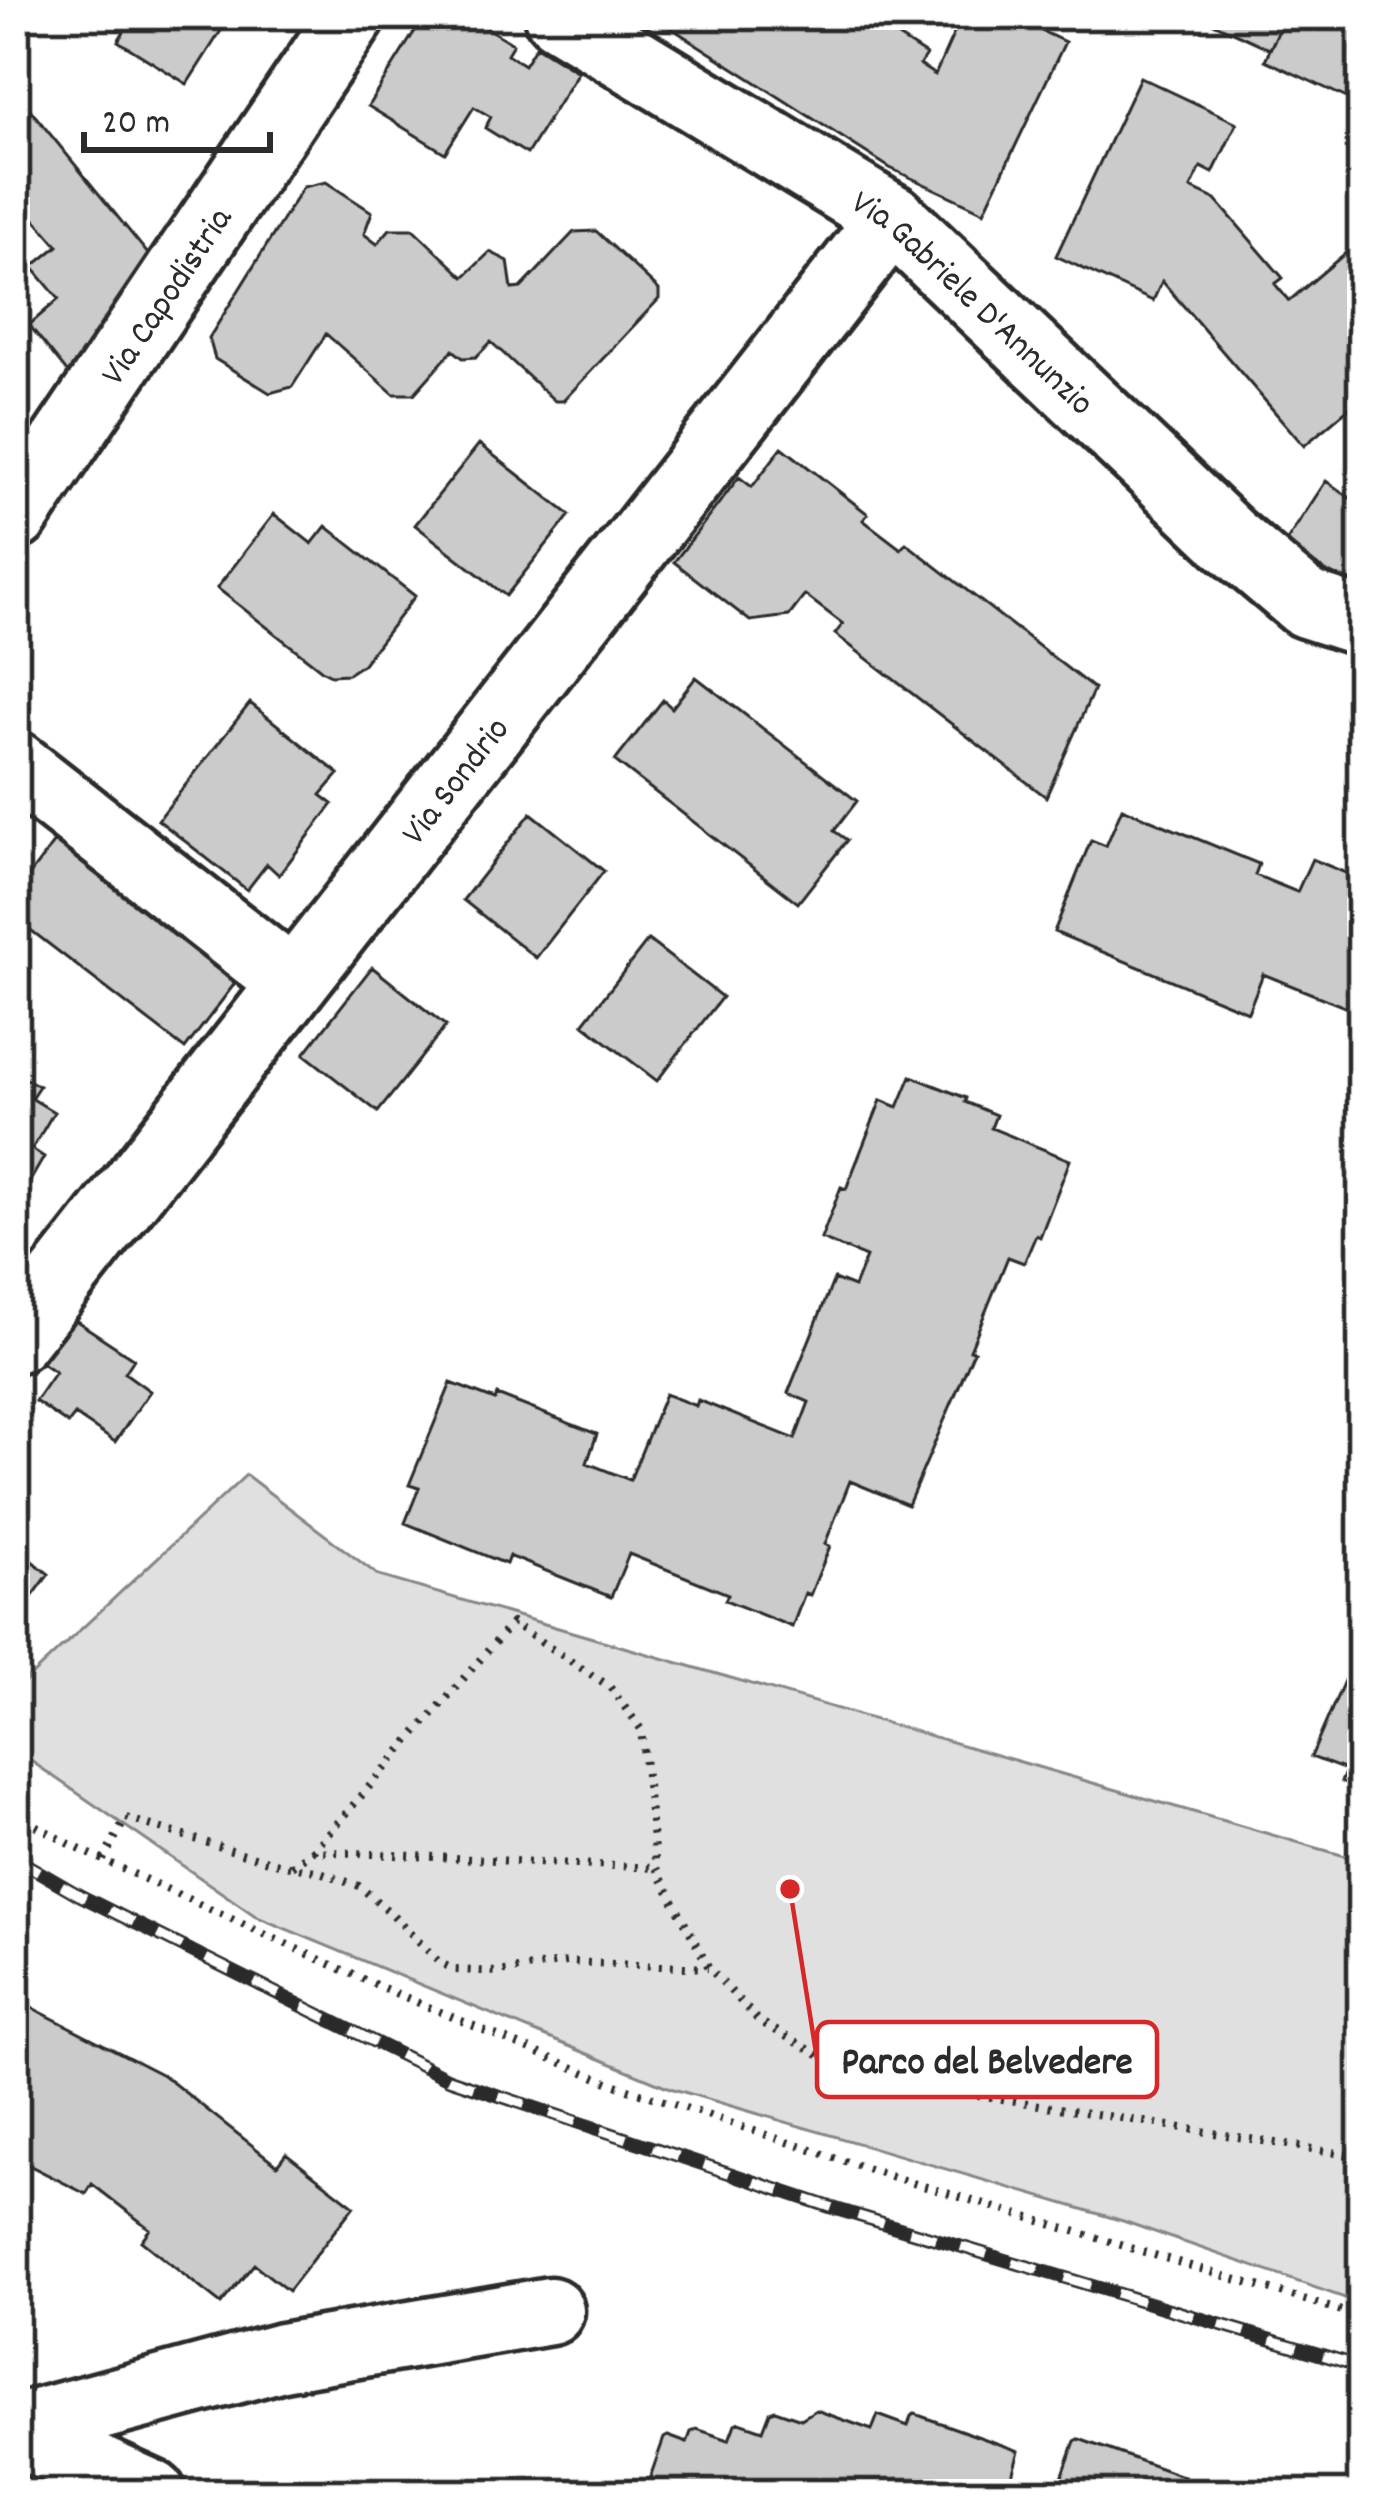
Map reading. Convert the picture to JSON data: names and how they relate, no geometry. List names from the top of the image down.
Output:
{
  "streets": {
    "street": ["Via Capodistria", "Via Gabriele D'Annunzio", "Via Sondrio"]
  },
  "crossings": [
    ["Via Gabriele D'Annunzio", "Via Sondrio"]
  ],
  "places": ["Parco del Belvedere"],
  "scale_bar": "20 m"
}
